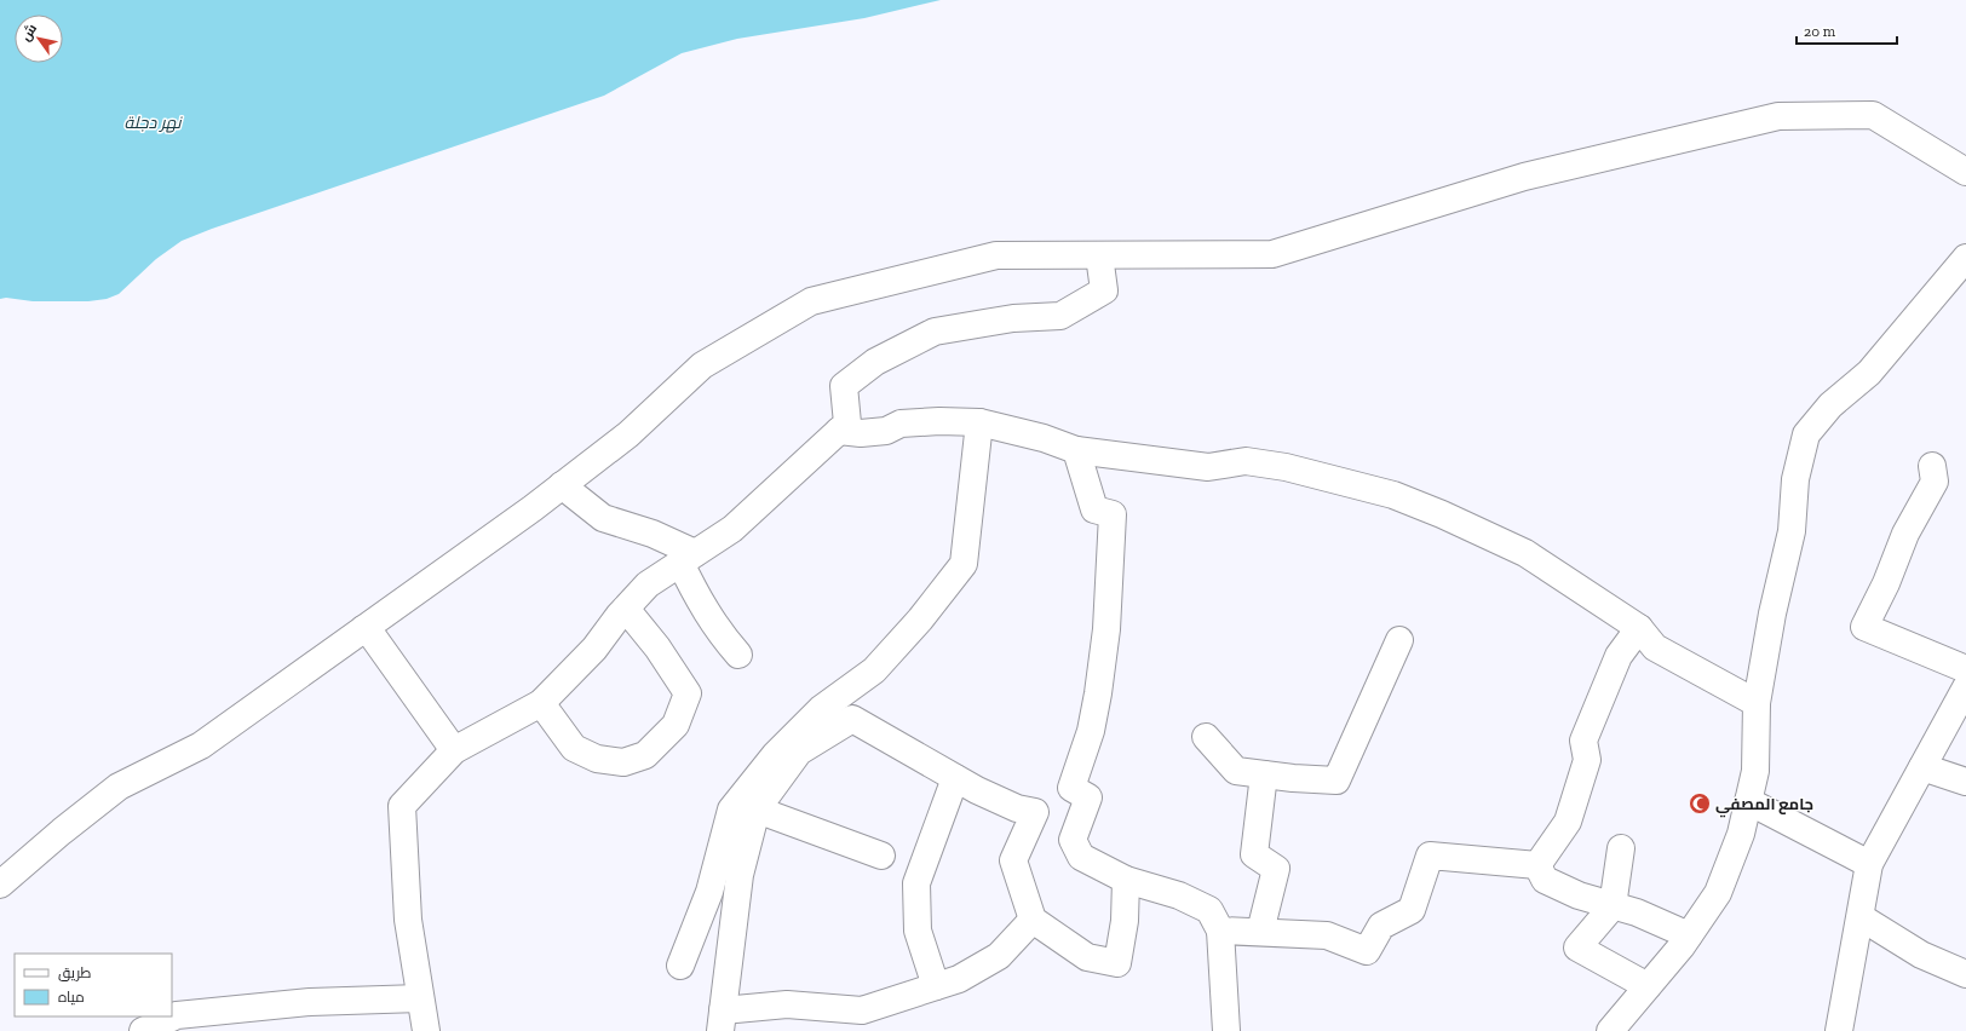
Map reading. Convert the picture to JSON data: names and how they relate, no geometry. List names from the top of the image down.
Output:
{
  "water": ["نهر دجلة"],
  "places": {
    "mosque": ["جامع المصفي"]
  },
  "legend": ["طريق", "مياه"],
  "scale_bar": "20 m",
  "north": "top left"
}
